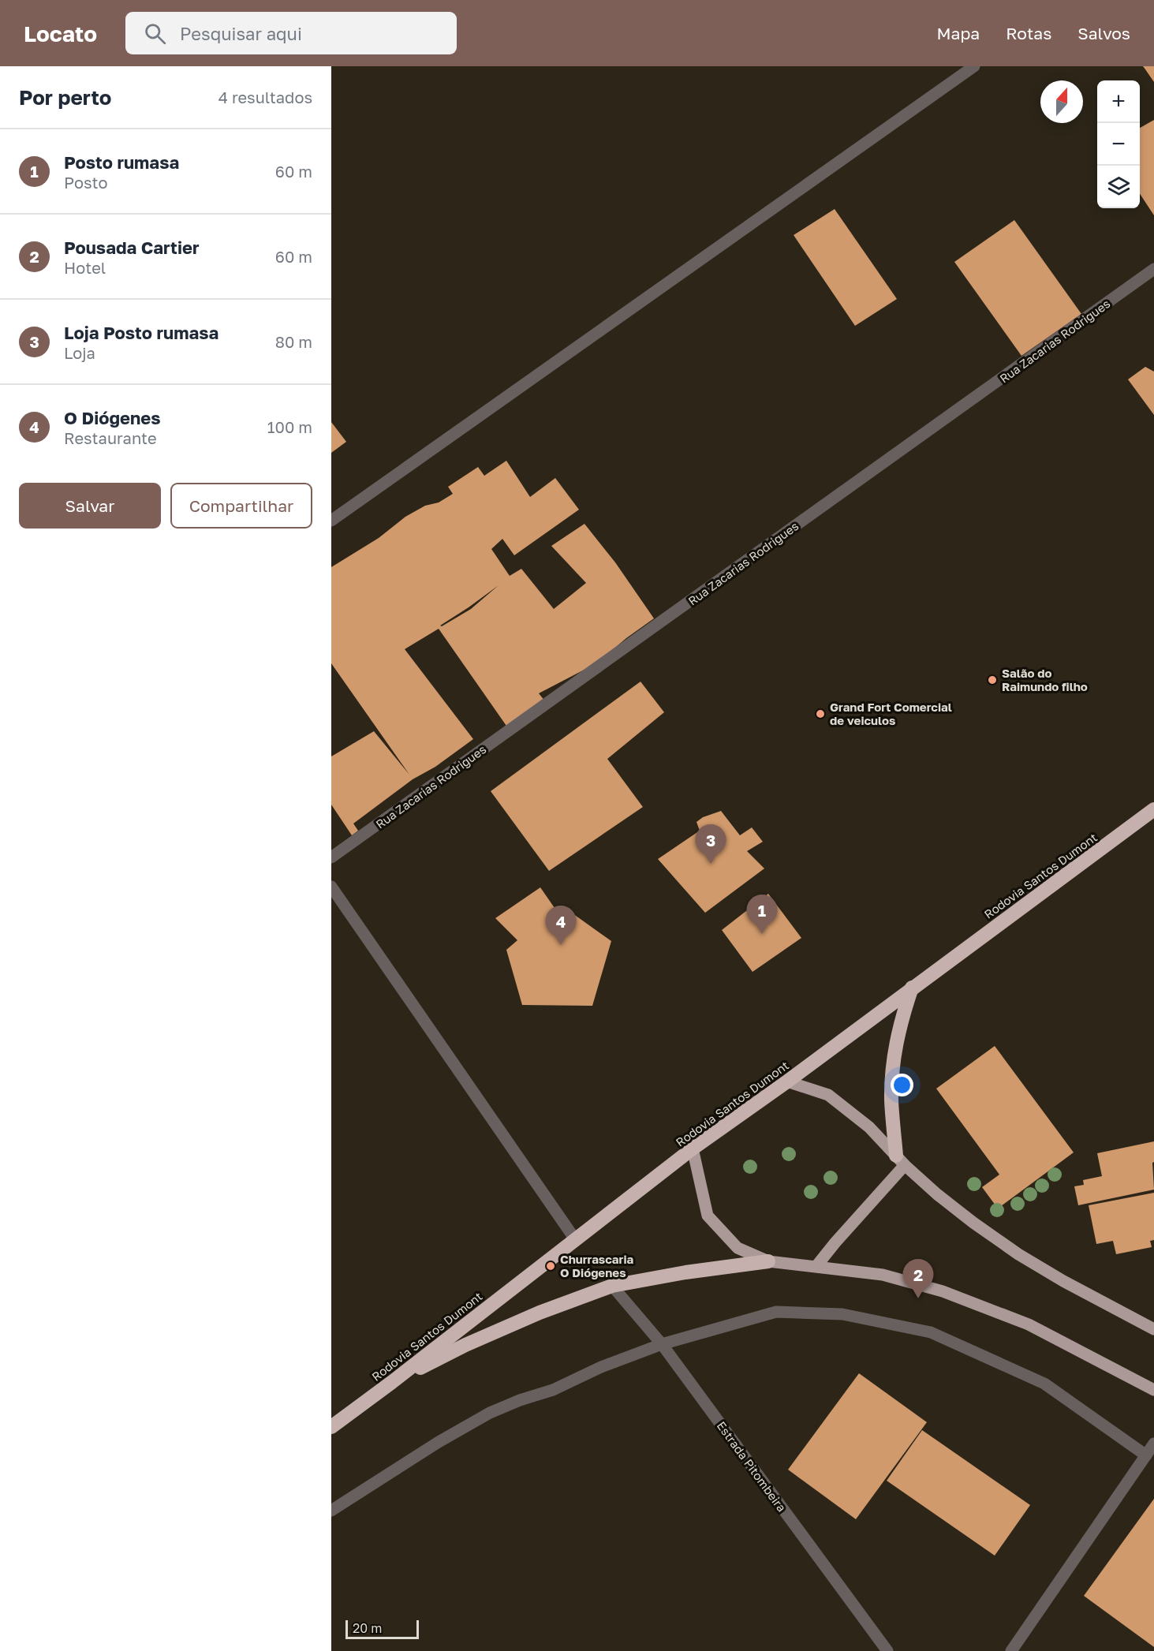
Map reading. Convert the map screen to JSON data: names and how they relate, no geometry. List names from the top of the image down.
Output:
{
  "streets": {
    "highway": ["Rodovia Santos Dumont"],
    "street": ["Rua Zacarias Rodrigues", "Estrada Pitombeira"]
  },
  "places": ["Salão do Raimundo filho", "Grand Fort Comercial de veiculos", "Churrascaria O Diógenes"],
  "scale_bar": "20 m",
  "north": "top",
  "page": {
    "header": "Locato",
    "search": "Pesquisar aqui",
    "nav": ["Mapa", "Rotas", "Salvos"],
    "heading": ["Por perto", "4 resultados"],
    "map_buttons": ["+", "−"],
    "list": [
      {
        "mark": "1",
        "name": "Posto rumasa",
        "note": "Posto",
        "value": "60 m"
      },
      {
        "mark": "2",
        "name": "Pousada Cartier",
        "note": "Hotel",
        "value": "60 m"
      },
      {
        "mark": "3",
        "name": "Loja Posto rumasa",
        "note": "Loja",
        "value": "80 m"
      },
      {
        "mark": "4",
        "name": "O Diógenes",
        "note": "Restaurante",
        "value": "100 m"
      }
    ],
    "buttons": ["Salvar", "Compartilhar"],
    "pins": [
      "3",
      "1",
      "4",
      "2"
    ],
    "scale": "20 m"
  }
}
